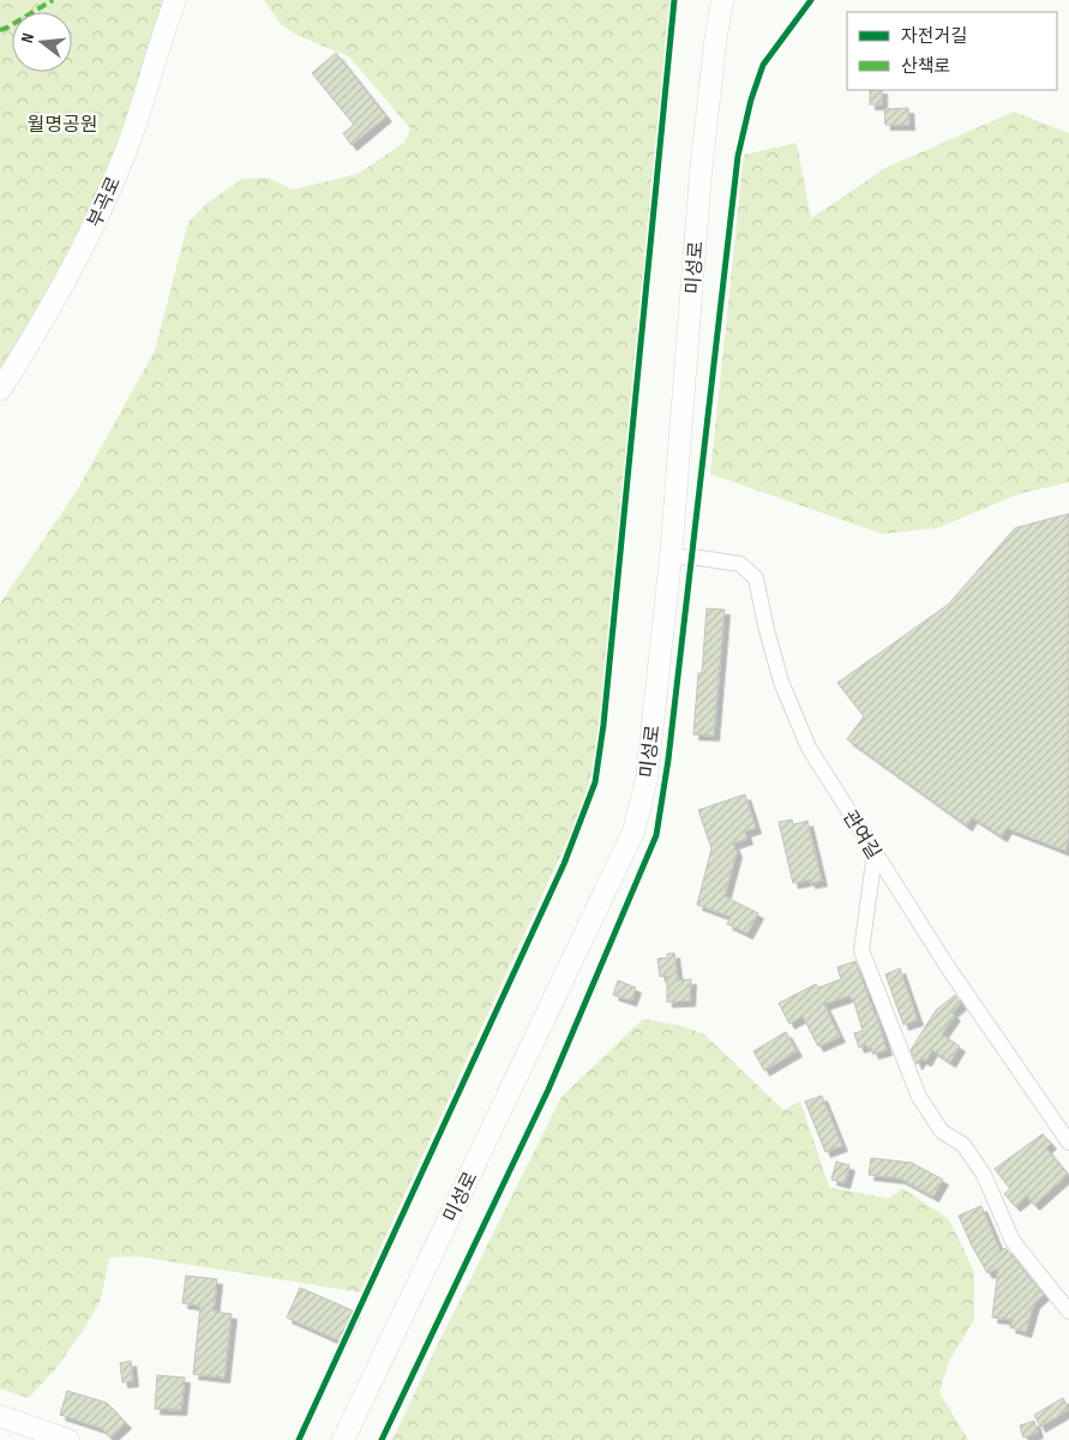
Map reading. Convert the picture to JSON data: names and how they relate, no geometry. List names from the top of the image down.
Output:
{
  "streets": {
    "street": ["부곡로", "미성로", "관여길"]
  },
  "crossings": [
    ["미성로", "관여길"]
  ],
  "parks": ["월명공원"],
  "legend": ["자전거길", "산책로"],
  "north": "left"
}
